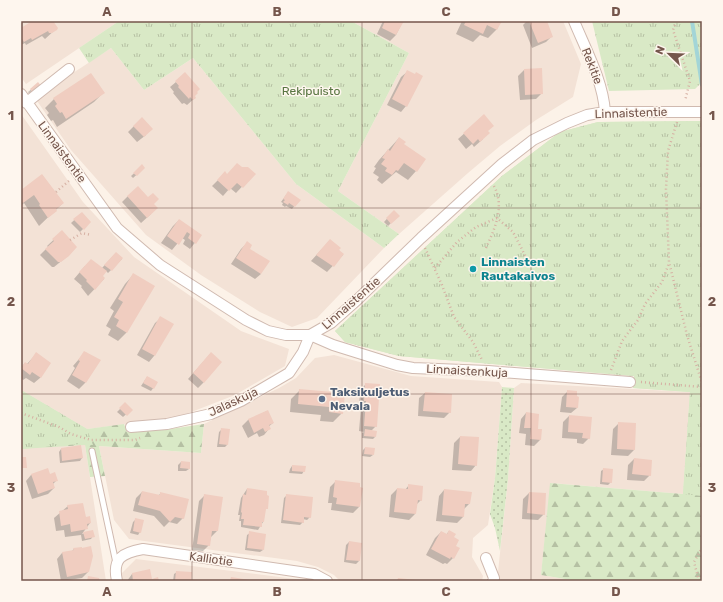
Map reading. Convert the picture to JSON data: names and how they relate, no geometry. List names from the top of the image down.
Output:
{
  "streets": {
    "street": [
      "Rekitie",
      "Linnaistentie",
      "Linnaistenkuja",
      "Jalaskuja",
      "Kalliotie"
    ]
  },
  "crossings": [
    ["Rekitie", "Linnaistentie"],
    ["Linnaistentie", "Linnaistenkuja"],
    ["Linnaistentie", "Jalaskuja"],
    ["Linnaistenkuja", "Jalaskuja"]
  ],
  "parks": ["Rekipuisto"],
  "places": ["Linnaisten Rautakaivos", "Taksikuljetus Nevala"],
  "north": "top left",
  "grid": {
    "columns": [
      "A",
      "B",
      "C",
      "D"
    ],
    "rows": ["1", "2", "3"]
  }
}
